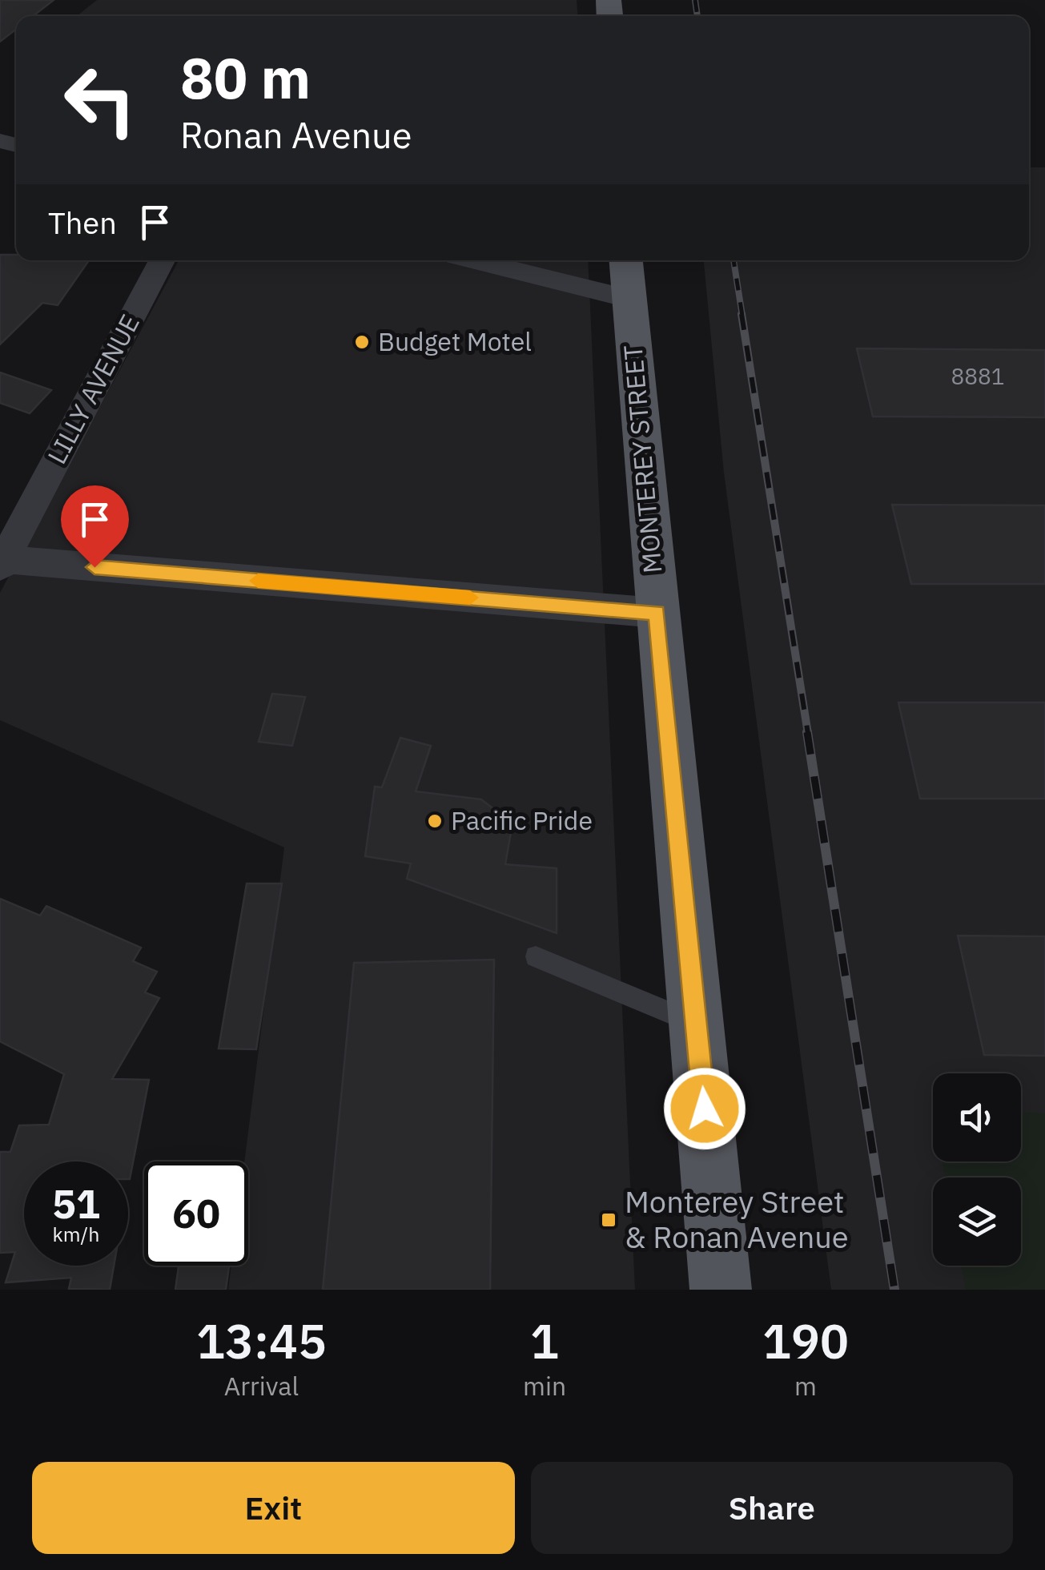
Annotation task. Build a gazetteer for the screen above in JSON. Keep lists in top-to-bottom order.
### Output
{
  "streets": {
    "main road": ["MONTEREY STREET"],
    "street": ["LILLY AVENUE"]
  },
  "places": {
    "other": ["Budget Motel", "Pacific Pride"],
    "transit": ["Monterey Street & Ronan Avenue"]
  },
  "house_numbers": ["8881"],
  "page": {
    "turn": ["80 m", "Ronan Avenue"],
    "then": "Then",
    "speed": "51 km/h",
    "limit": "60",
    "eta": [
      "13:45",
      "Arrival",
      "1",
      "min",
      "190",
      "m"
    ],
    "buttons": ["Exit", "Share"]
  }
}
